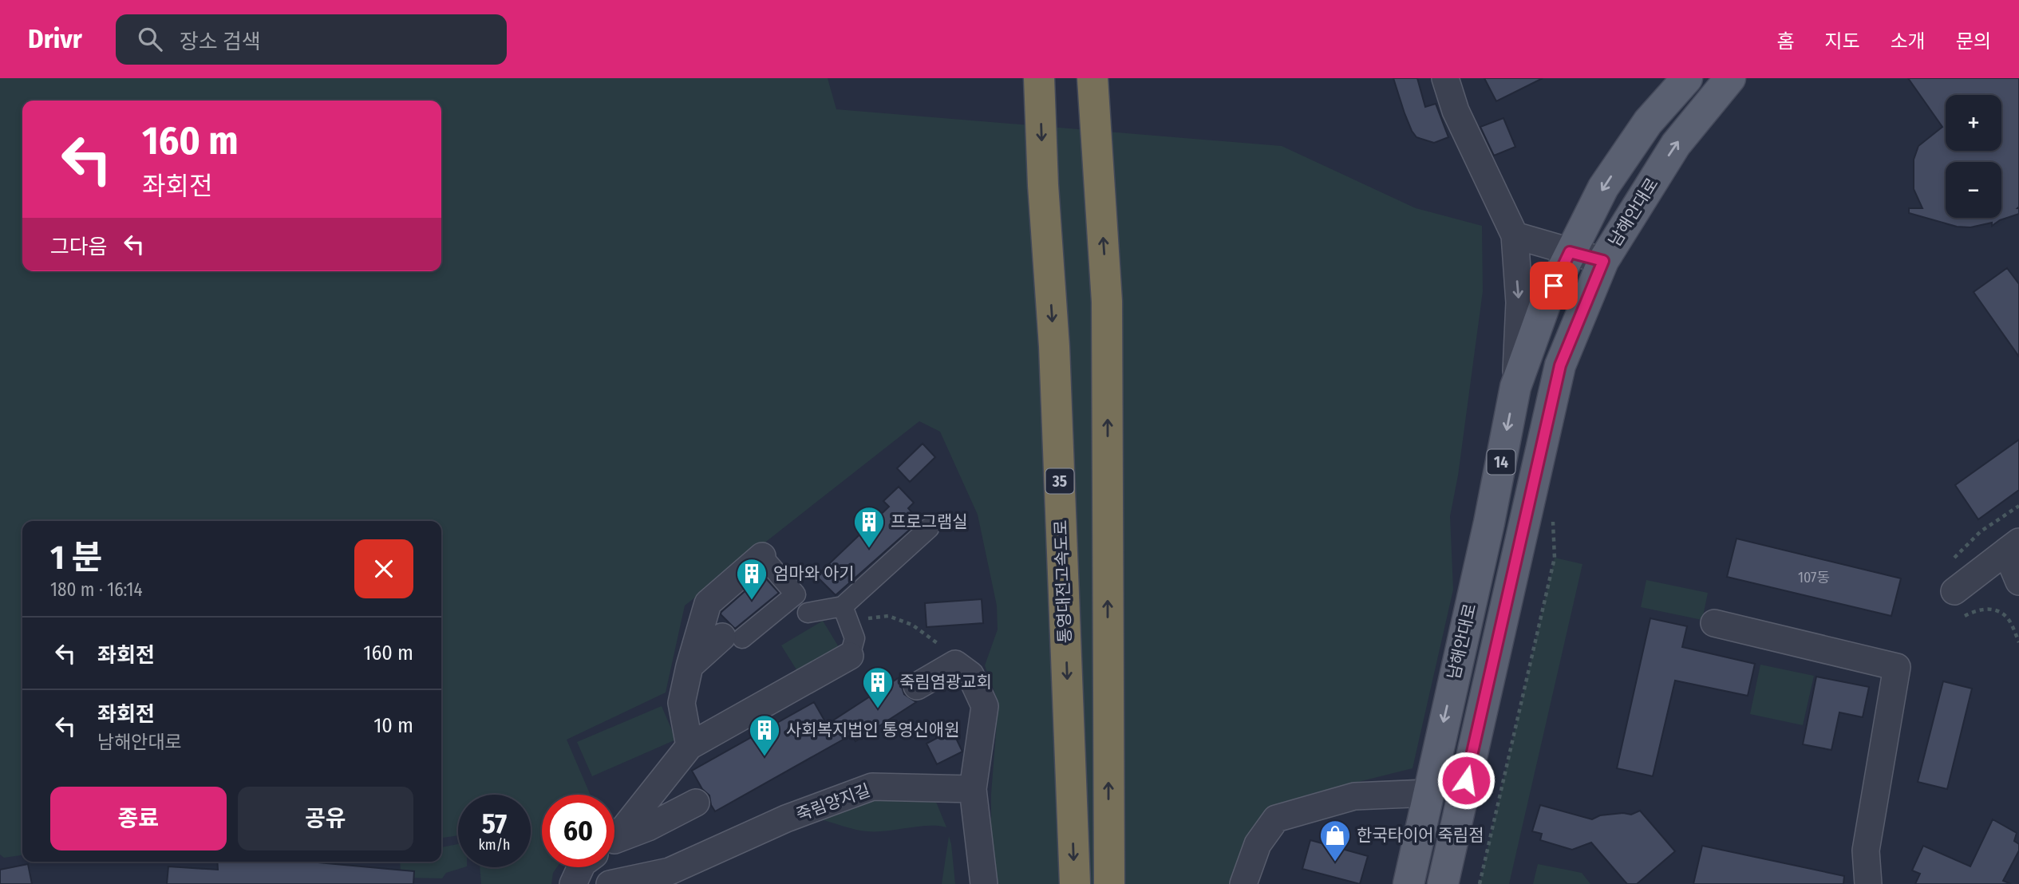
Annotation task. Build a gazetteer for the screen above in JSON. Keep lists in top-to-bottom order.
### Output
{
  "streets": {
    "highway": ["35", "통영대전고속도로"],
    "main road": ["남해안대로", "14"],
    "street": ["죽림양지길"]
  },
  "places": {
    "building": [
      "프로그램실",
      "엄마와 아기",
      "죽림염광교회",
      "사회복지법인 통영신애원"
    ],
    "shop": ["한국타이어 죽림점"]
  },
  "house_numbers": ["107동"],
  "page": {
    "header": "Drivr",
    "search": "장소 검색",
    "nav": [
      "홈",
      "지도",
      "소개",
      "문의"
    ],
    "map_buttons": ["+", "−"],
    "turn": ["160 m", "좌회전"],
    "then": "그다음",
    "heading": ["1 분", "180 m · 16:14"],
    "list": [
      {
        "name": "좌회전",
        "value": "160 m"
      },
      {
        "name": "좌회전",
        "note": "남해안대로",
        "value": "10 m"
      }
    ],
    "buttons": ["종료", "공유"],
    "speed": "57 km/h",
    "limit": "60"
  }
}
